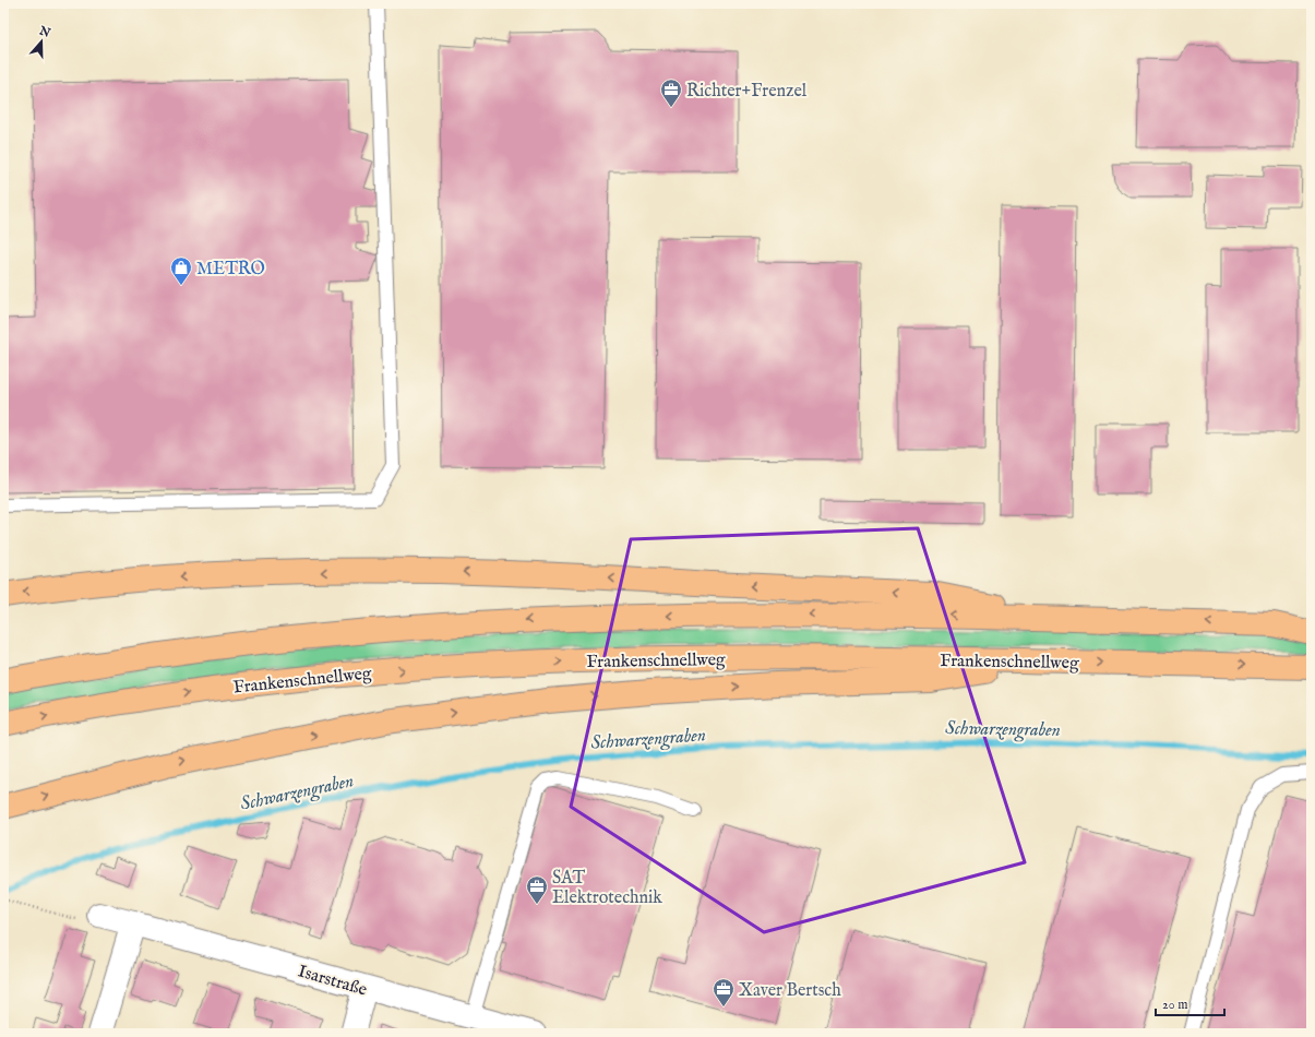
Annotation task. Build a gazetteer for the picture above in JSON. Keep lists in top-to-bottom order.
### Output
{
  "streets": {
    "highway": ["Frankenschnellweg"],
    "street": ["Isarstraße"]
  },
  "water": ["Schwarzengraben"],
  "places": {
    "office": ["Richter+Frenzel", "SAT Elektrotechnik", "Xaver Bertsch"],
    "shop": ["METRO"]
  },
  "scale_bar": "20 m",
  "north": "top"
}
